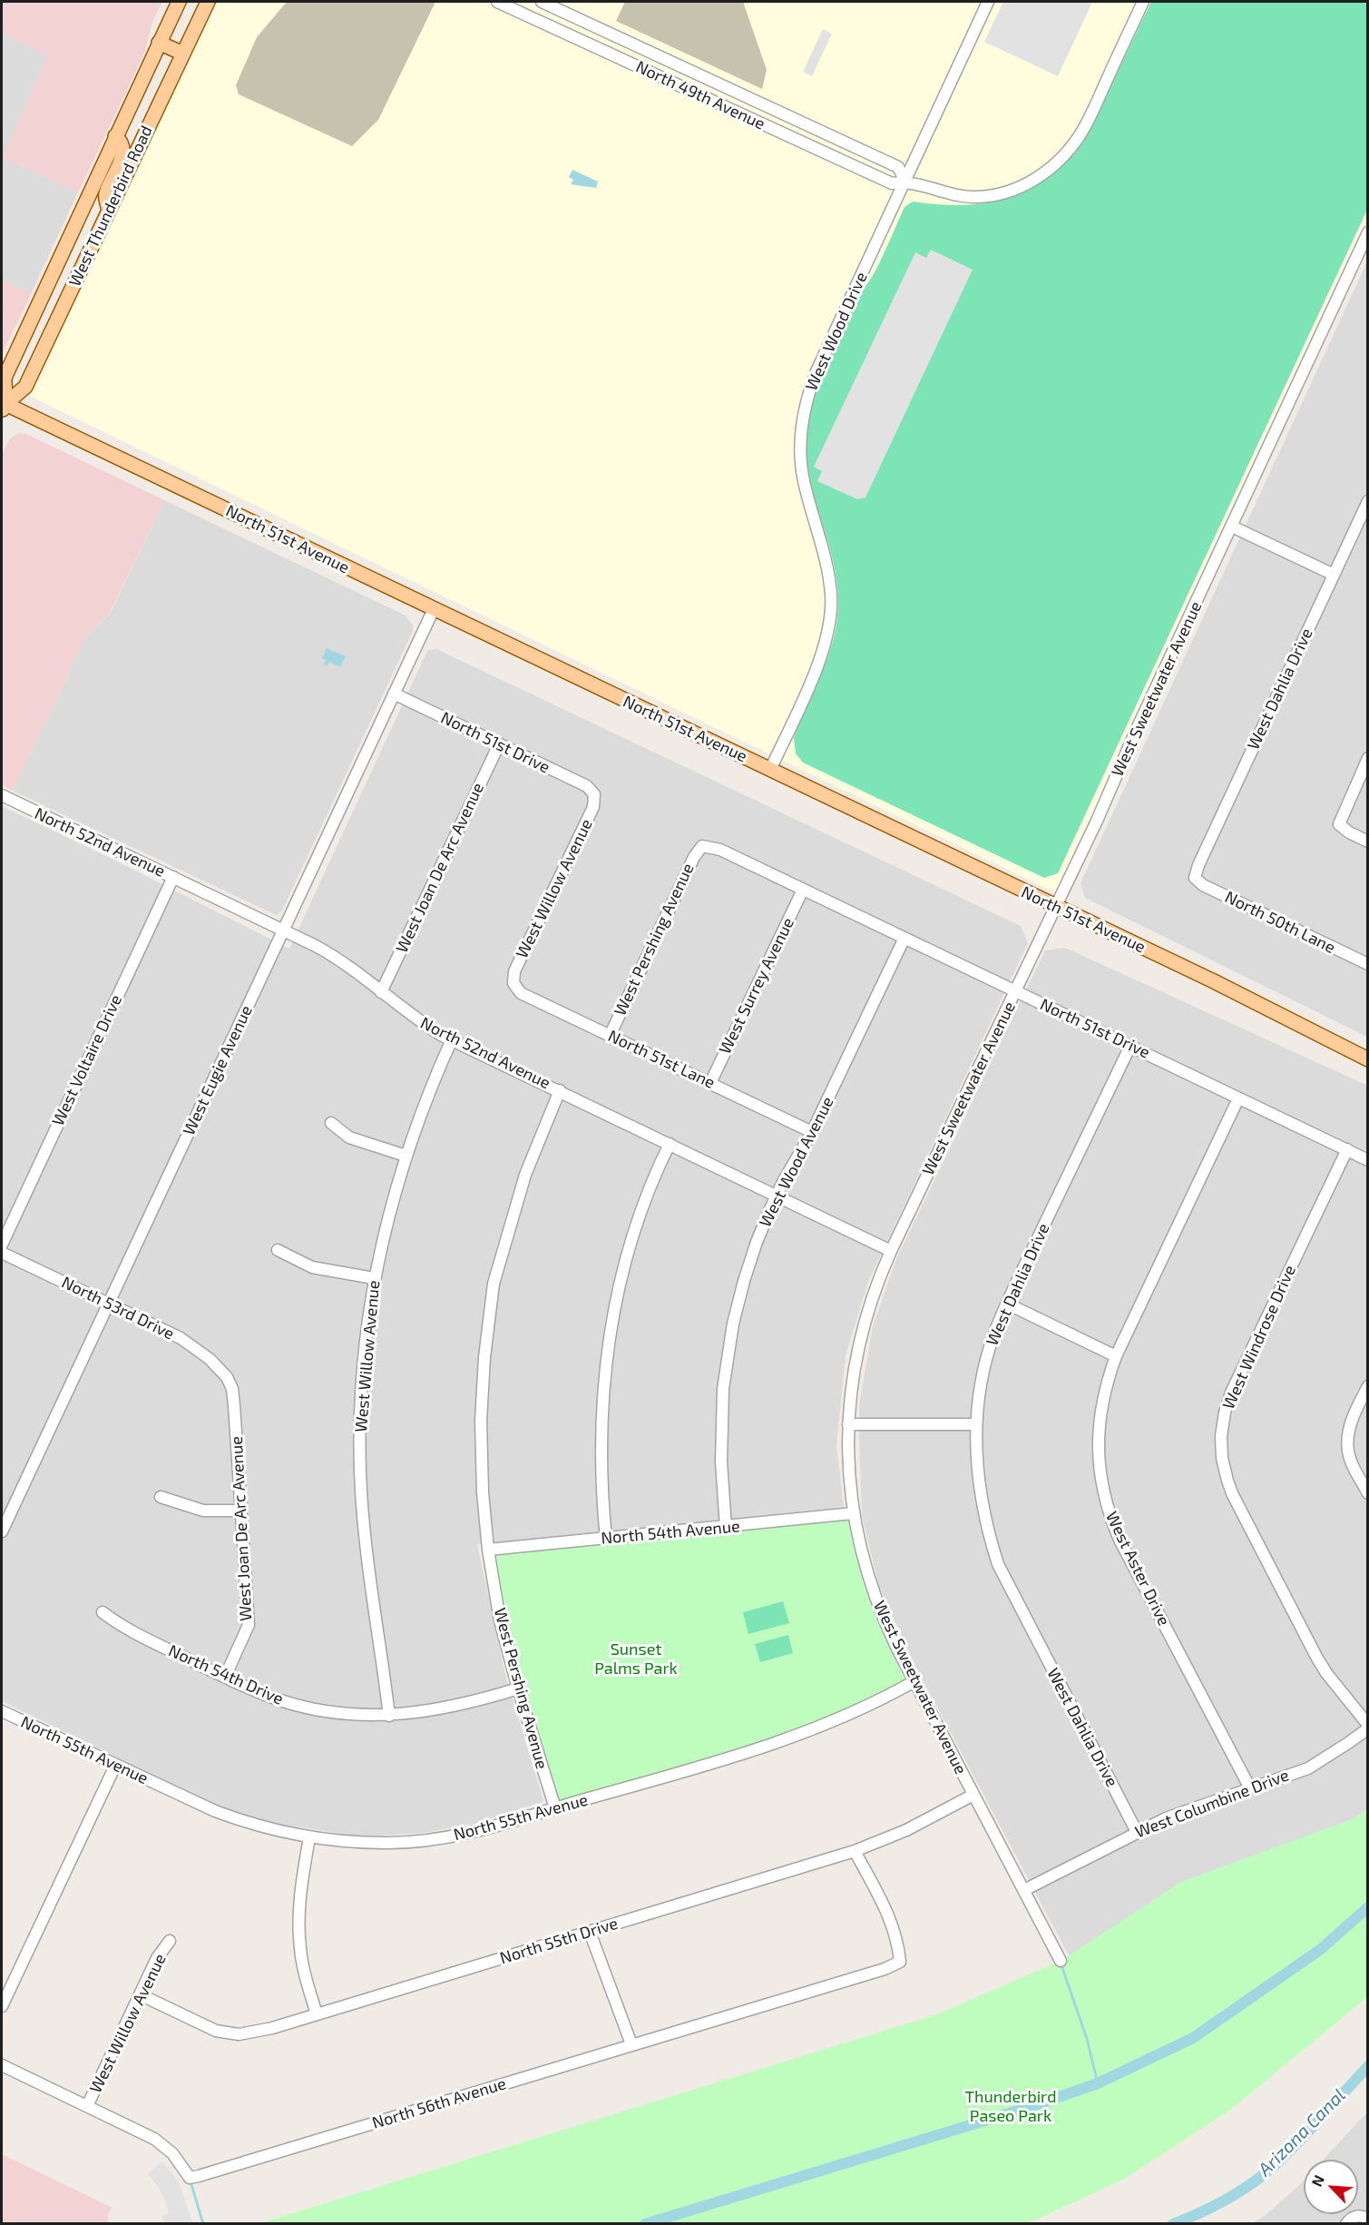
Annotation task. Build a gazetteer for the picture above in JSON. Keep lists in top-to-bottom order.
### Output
{
  "streets": {
    "main road": ["West Thunderbird Road", "North 51st Avenue"],
    "street": [
      "North 49th Avenue",
      "West Wood Drive",
      "West Sweetwater Avenue",
      "West Dahlia Drive",
      "North 51st Drive",
      "North 52nd Avenue",
      "West Joan De Arc Avenue",
      "West Willow Avenue",
      "North 50th Lane",
      "West Pershing Avenue",
      "West Surrey Avenue",
      "North 51st Lane",
      "West Voltaire Drive",
      "West Eugie Avenue",
      "West Wood Avenue",
      "North 53rd Drive",
      "West Windrose Drive",
      "North 54th Avenue",
      "West Aster Drive",
      "North 54th Drive",
      "North 55th Avenue",
      "West Columbine Drive",
      "North 55th Drive",
      "North 56th Avenue"
    ]
  },
  "crossings": [
    ["North 49th Avenue", "West Wood Drive"],
    ["West Thunderbird Road", "North 51st Avenue"],
    ["West Wood Drive", "North 51st Avenue"],
    ["North 51st Avenue", "West Sweetwater Avenue"],
    ["North 51st Avenue", "West Eugie Avenue"],
    ["West Sweetwater Avenue", "North 51st Drive"],
    ["West Sweetwater Avenue", "North 52nd Avenue"],
    ["West Sweetwater Avenue", "North 54th Avenue"],
    ["West Sweetwater Avenue", "North 55th Avenue"],
    ["West Sweetwater Avenue", "West Columbine Drive"],
    ["West Sweetwater Avenue", "North 55th Drive"],
    ["West Dahlia Drive", "North 51st Drive"],
    ["West Dahlia Drive", "North 50th Lane"],
    ["West Dahlia Drive", "West Columbine Drive"],
    ["North 51st Drive", "West Joan De Arc Avenue"],
    ["North 51st Drive", "West Willow Avenue"],
    ["North 51st Drive", "West Pershing Avenue"],
    ["North 51st Drive", "West Surrey Avenue"],
    ["North 51st Drive", "West Eugie Avenue"],
    ["North 51st Drive", "West Wood Avenue"],
    ["North 51st Drive", "West Windrose Drive"],
    ["North 51st Drive", "West Aster Drive"],
    ["North 52nd Avenue", "West Joan De Arc Avenue"],
    ["North 52nd Avenue", "West Willow Avenue"],
    ["North 52nd Avenue", "West Pershing Avenue"],
    ["North 52nd Avenue", "West Voltaire Drive"],
    ["North 52nd Avenue", "West Eugie Avenue"],
    ["North 52nd Avenue", "West Wood Avenue"],
    ["West Joan De Arc Avenue", "North 53rd Drive"],
    ["West Joan De Arc Avenue", "North 54th Drive"],
    ["West Willow Avenue", "North 51st Lane"],
    ["West Willow Avenue", "North 54th Drive"],
    ["West Willow Avenue", "North 55th Drive"],
    ["West Willow Avenue", "North 56th Avenue"],
    ["West Pershing Avenue", "North 51st Lane"],
    ["West Pershing Avenue", "North 54th Avenue"],
    ["West Pershing Avenue", "North 54th Drive"],
    ["West Pershing Avenue", "North 55th Avenue"],
    ["West Surrey Avenue", "North 51st Lane"],
    ["North 51st Lane", "West Wood Avenue"],
    ["West Eugie Avenue", "North 53rd Drive"],
    ["West Wood Avenue", "North 54th Avenue"],
    ["West Windrose Drive", "West Columbine Drive"],
    ["West Aster Drive", "West Columbine Drive"],
    ["North 55th Drive", "North 56th Avenue"]
  ],
  "water": ["Arizona Canal"],
  "parks": ["Sunset Palms Park", "Thunderbird Paseo Park"],
  "north": "top left"
}
